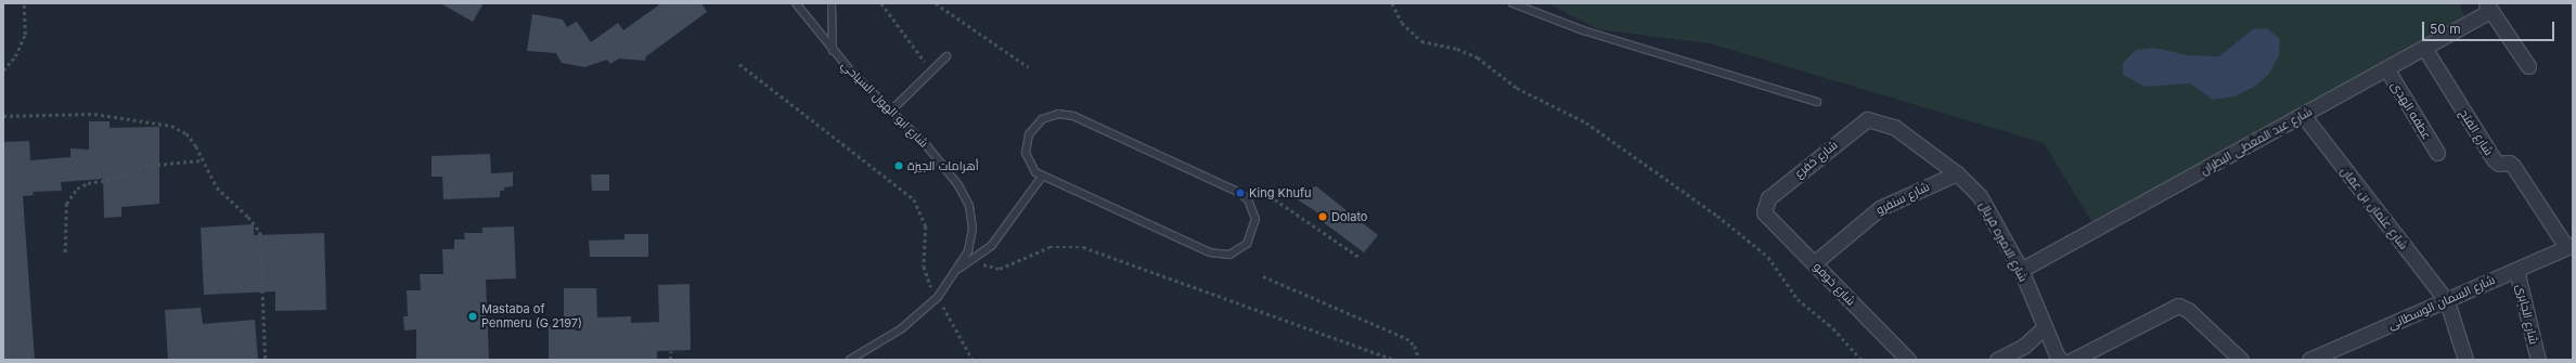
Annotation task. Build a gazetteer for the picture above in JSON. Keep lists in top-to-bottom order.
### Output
{
  "streets": {
    "street": [
      "عطفه الهدى",
      "شارع الفتح",
      "شارع عبد المعطى البطران",
      "شارع خفرع",
      "شارع سنفرو",
      "شارع عثمان بن عفان",
      "شارع الاميره فريال",
      "شارع خوفو",
      "شارع السمان الوسطانى",
      "شارع الجابرى"
    ],
    "lane": ["شارع ابو الهول السياحي"]
  },
  "crossings": [
    ["عطفه الهدى", "شارع عبد المعطى البطران"],
    ["شارع الفتح", "شارع عبد المعطى البطران"],
    ["شارع الفتح", "شارع السمان الوسطانى"],
    ["شارع عبد المعطى البطران", "شارع عثمان بن عفان"],
    ["شارع عبد المعطى البطران", "شارع الاميره فريال"],
    ["شارع خفرع", "شارع الاميره فريال"],
    ["شارع خفرع", "شارع خوفو"],
    ["شارع سنفرو", "شارع الاميره فريال"],
    ["شارع سنفرو", "شارع خوفو"],
    ["شارع عثمان بن عفان", "شارع السمان الوسطانى"],
    ["شارع السمان الوسطانى", "شارع الجابرى"]
  ],
  "places": [
    "أهرامات الجيزة",
    "King Khufu",
    "Dolato",
    "Mastaba of Penmeru (G 2197)"
  ],
  "scale_bar": "50 m"
}
